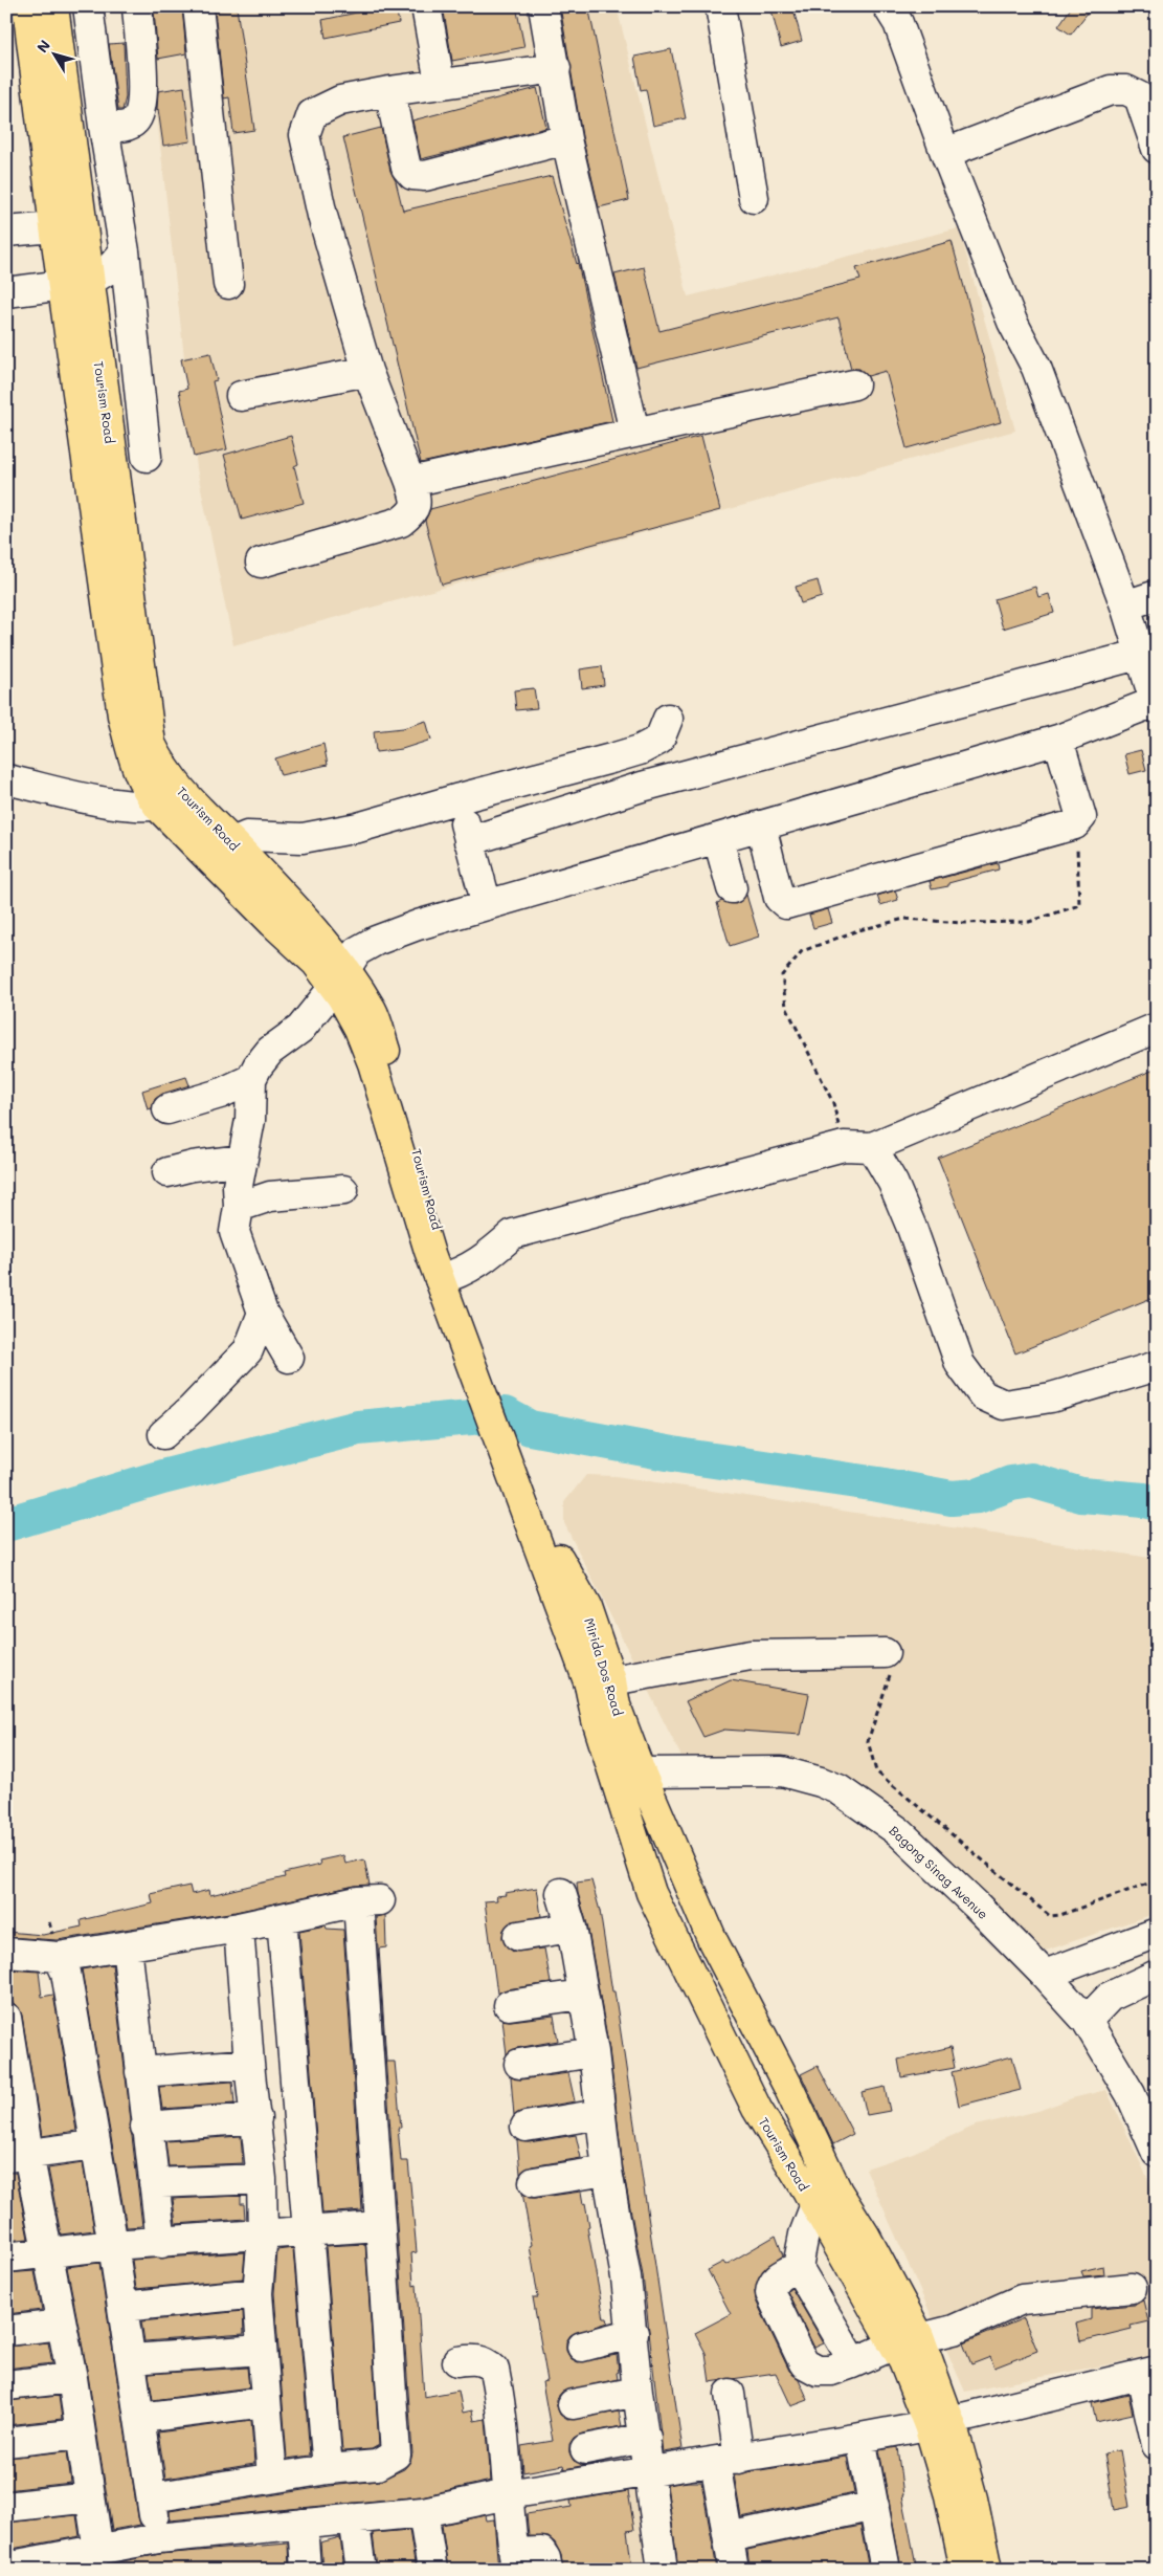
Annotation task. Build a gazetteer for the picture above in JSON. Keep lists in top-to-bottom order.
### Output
{
  "streets": {
    "main road": ["Tourism Road", "Mirida Dos Road"],
    "street": ["Bagong Sinag Avenue"]
  },
  "crossings": [
    ["Tourism Road", "Mirida Dos Road"],
    ["Tourism Road", "Bagong Sinag Avenue"],
    ["Mirida Dos Road", "Bagong Sinag Avenue"]
  ],
  "north": "top left"
}
